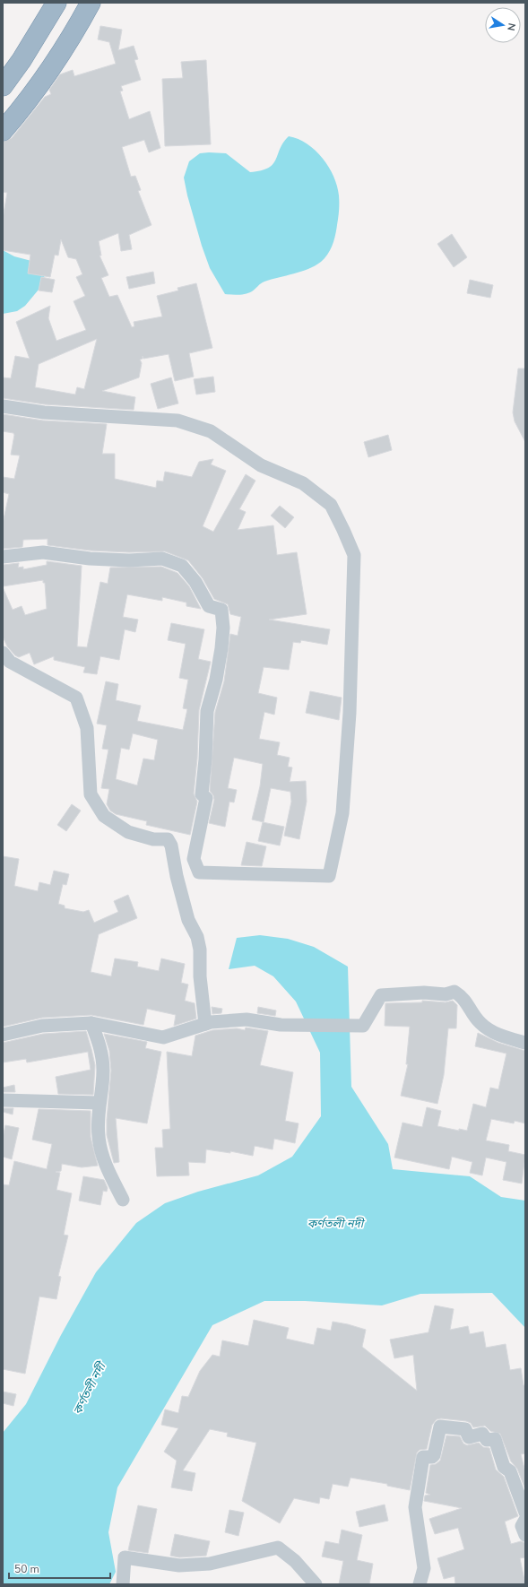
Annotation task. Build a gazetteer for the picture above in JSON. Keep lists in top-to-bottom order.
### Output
{
  "water": ["কর্ণতলী নদী"],
  "scale_bar": "50 m",
  "north": "right"
}
